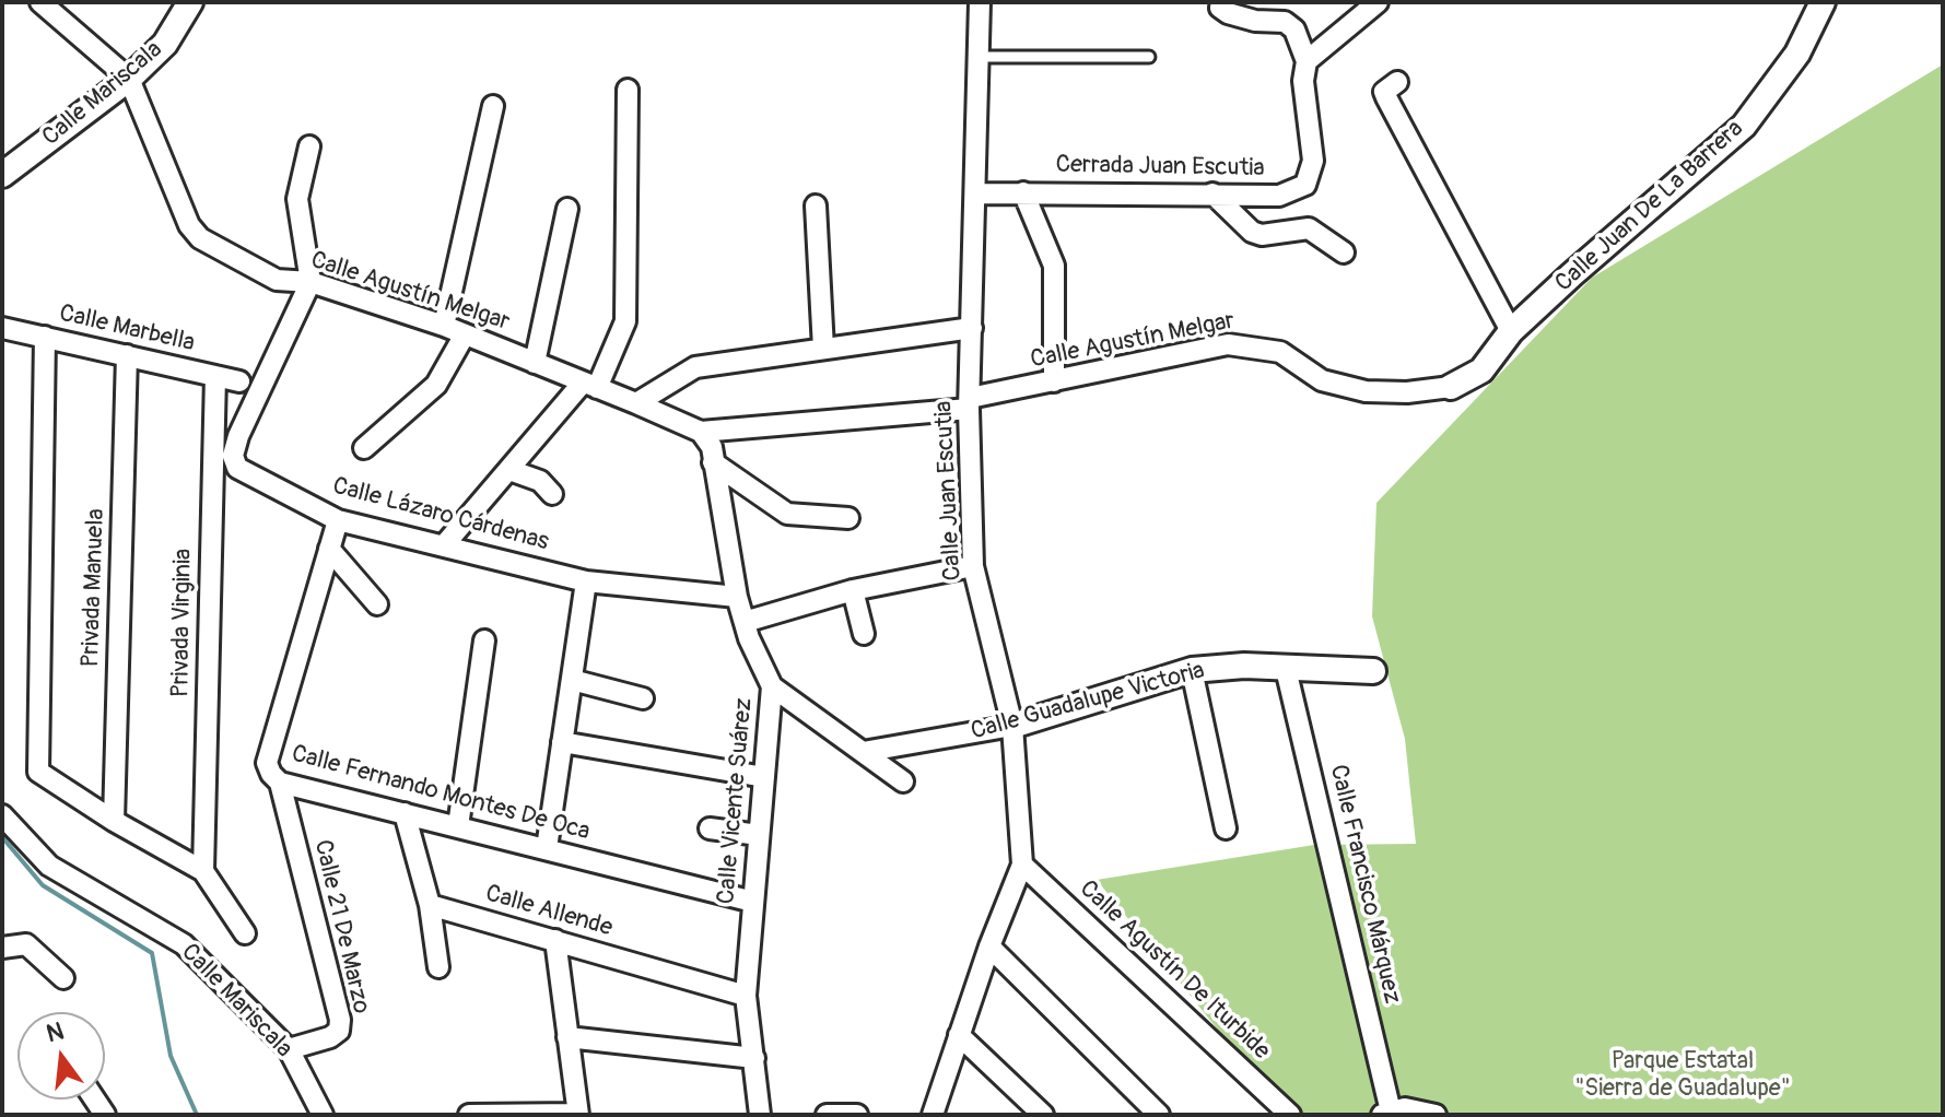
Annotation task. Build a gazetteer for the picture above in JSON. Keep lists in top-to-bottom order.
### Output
{
  "streets": {
    "street": [
      "Calle Mariscala",
      "Cerrada Juan Escutia",
      "Calle Juan De La Barrera",
      "Calle Agustín Melgar",
      "Calle Marbella",
      "Calle Juan Escutia",
      "Calle Lázaro Cárdenas",
      "Privada Manuela",
      "Privada Virginia",
      "Calle Guadalupe Victoria",
      "Calle Fernando Montes De Oca",
      "Calle Vicente Suárez",
      "Calle Francisco Márquez",
      "Calle Allende",
      "Calle 21 De Marzo",
      "Calle Agustín De Iturbide"
    ]
  },
  "crossings": [
    ["Calle Mariscala", "Calle Agustín Melgar"],
    ["Calle Mariscala", "Calle 21 De Marzo"],
    ["Cerrada Juan Escutia", "Calle Juan Escutia"],
    ["Calle Juan De La Barrera", "Calle Agustín Melgar"],
    ["Calle Agustín Melgar", "Calle Juan Escutia"],
    ["Calle Agustín Melgar", "Calle Lázaro Cárdenas"],
    ["Calle Agustín Melgar", "Calle Vicente Suárez"],
    ["Calle Marbella", "Privada Manuela"],
    ["Calle Marbella", "Privada Virginia"],
    ["Calle Juan Escutia", "Calle Guadalupe Victoria"],
    ["Calle Juan Escutia", "Calle Agustín De Iturbide"],
    ["Calle Lázaro Cárdenas", "Calle Fernando Montes De Oca"],
    ["Calle Lázaro Cárdenas", "Calle Vicente Suárez"],
    ["Calle Guadalupe Victoria", "Calle Francisco Márquez"],
    ["Calle Fernando Montes De Oca", "Calle Vicente Suárez"],
    ["Calle Fernando Montes De Oca", "Calle 21 De Marzo"],
    ["Calle Vicente Suárez", "Calle Allende"]
  ],
  "parks": ["Parque Estatal \"Sierra de Guadalupe\""],
  "north": "top"
}
